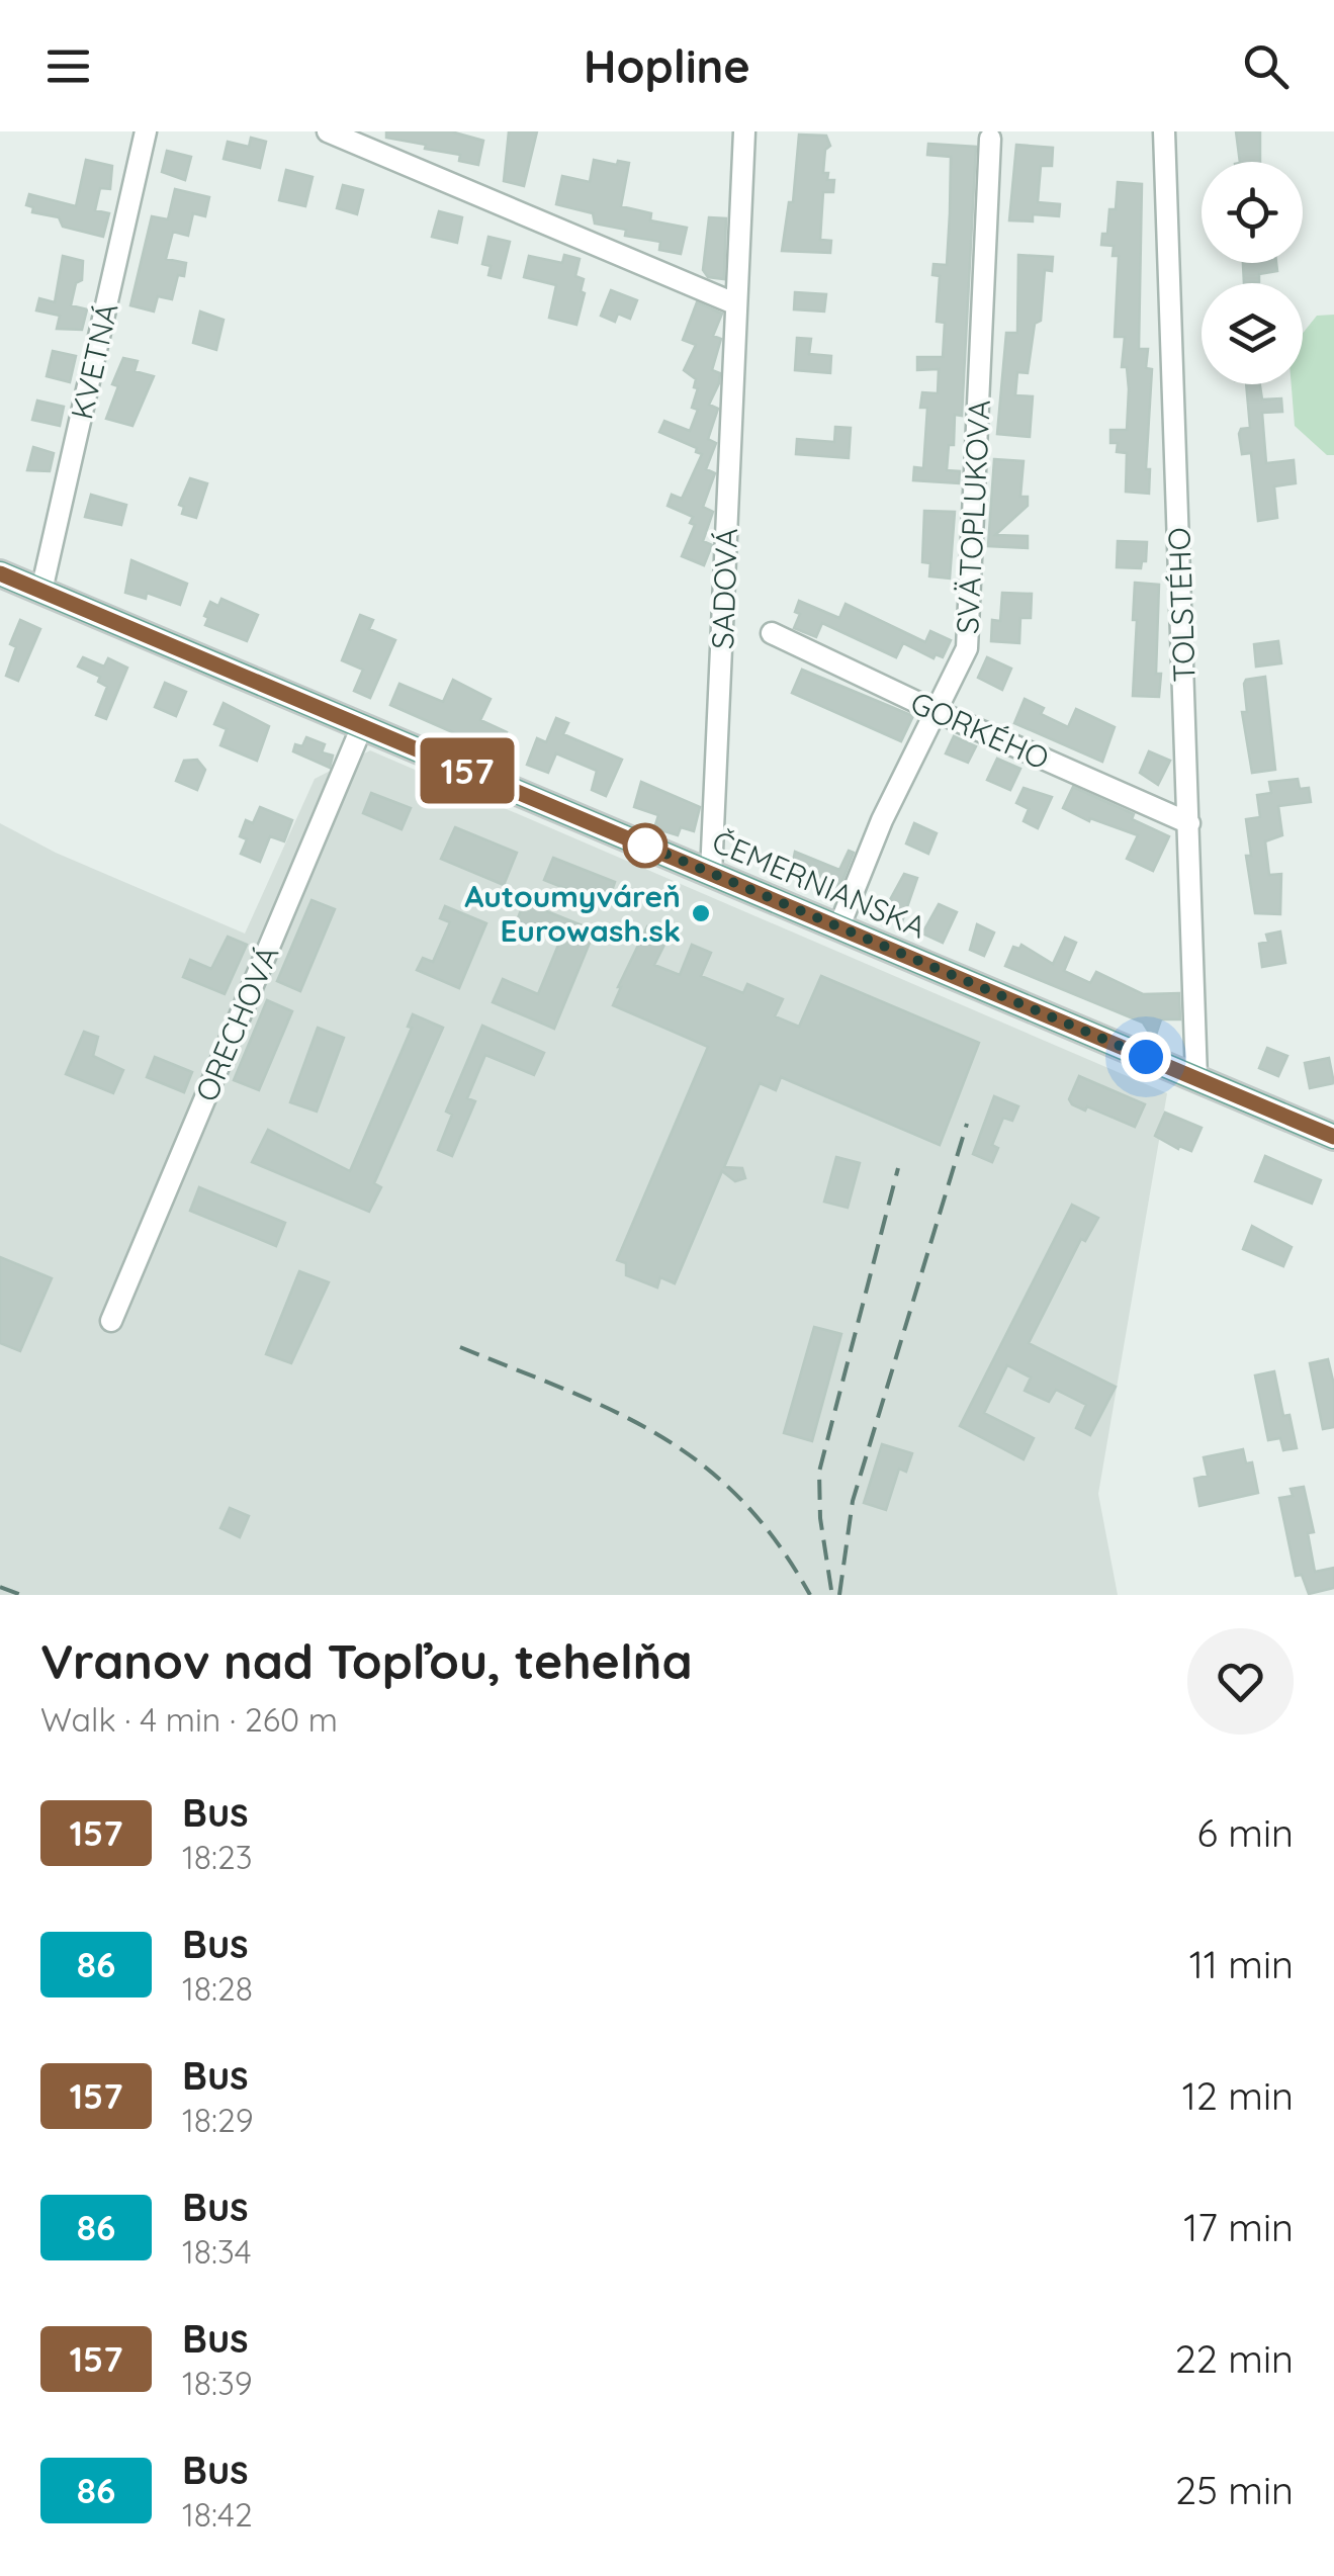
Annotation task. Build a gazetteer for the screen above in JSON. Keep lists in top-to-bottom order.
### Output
{
  "streets": {
    "main road": ["ČEMERNIANSKA"],
    "street": [
      "KVETNÁ",
      "SVÄTOPLUKOVA",
      "SADOVÁ",
      "TOLSTÉHO",
      "GORKÉHO",
      "ORECHOVÁ"
    ]
  },
  "crossings": [
    ["KVETNÁ", "ČEMERNIANSKA"],
    ["SVÄTOPLUKOVA", "GORKÉHO"],
    ["SVÄTOPLUKOVA", "ČEMERNIANSKA"],
    ["SADOVÁ", "ČEMERNIANSKA"],
    ["TOLSTÉHO", "GORKÉHO"],
    ["TOLSTÉHO", "ČEMERNIANSKA"],
    ["ČEMERNIANSKA", "ORECHOVÁ"]
  ],
  "places": ["Autoumyváreň Eurowash.sk"],
  "lines": ["bus line 157"],
  "page": {
    "header": "Hopline",
    "on_map": "157",
    "heading": ["Vranov nad Topľou, tehelňa", "Walk · 4 min · 260 m"],
    "list": [
      {
        "mark": "157",
        "name": "Bus",
        "note": "18:23",
        "value": "6 min"
      },
      {
        "mark": "86",
        "name": "Bus",
        "note": "18:28",
        "value": "11 min"
      },
      {
        "mark": "157",
        "name": "Bus",
        "note": "18:29",
        "value": "12 min"
      },
      {
        "mark": "86",
        "name": "Bus",
        "note": "18:34",
        "value": "17 min"
      },
      {
        "mark": "157",
        "name": "Bus",
        "note": "18:39",
        "value": "22 min"
      },
      {
        "mark": "86",
        "name": "Bus",
        "note": "18:42",
        "value": "25 min"
      }
    ]
  }
}
